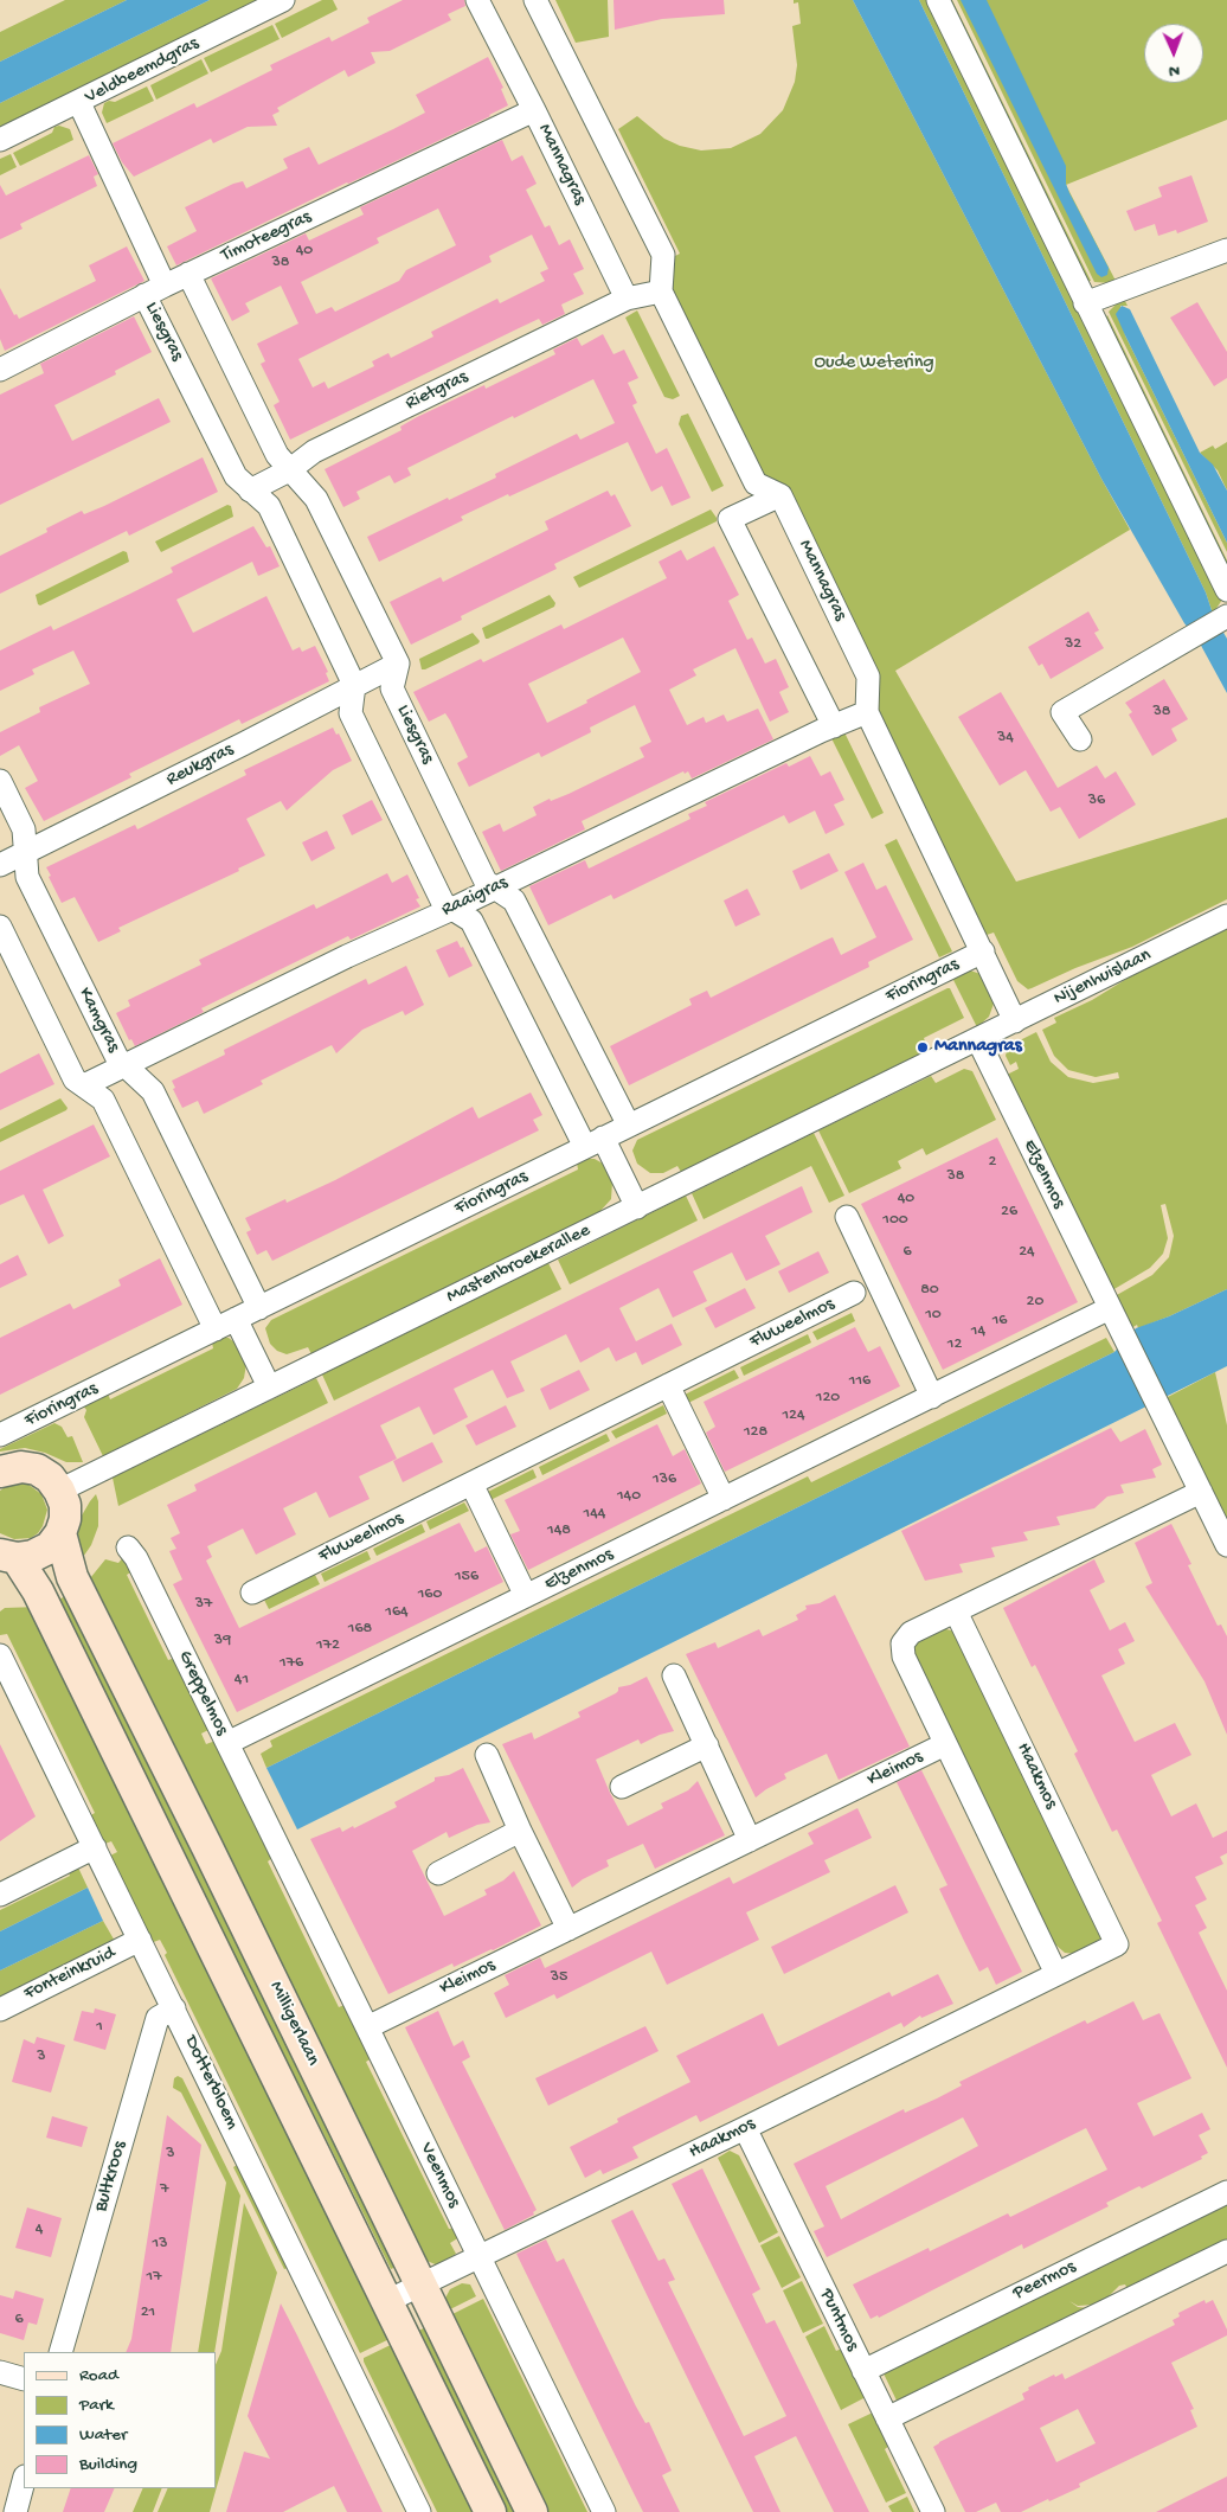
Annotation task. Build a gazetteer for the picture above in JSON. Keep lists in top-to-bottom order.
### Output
{
  "streets": {
    "main road": ["Milligerlaan"],
    "street": [
      "Veldbeemdgras",
      "Mannagras",
      "Timoteegras",
      "Liesgras",
      "Rietgras",
      "Reukgras",
      "Raaigras",
      "Nijenhuislaan",
      "Fioringras",
      "Kamgras",
      "Elzenmos",
      "Mastenbroekerallee",
      "Fluweelmos",
      "Greppelmos",
      "Kleimos",
      "Haakmos",
      "Fonteinkruid",
      "Dotterbloem",
      "Veenmos",
      "Bultkroos",
      "Peermos",
      "Puntmos"
    ]
  },
  "crossings": [
    ["Veldbeemdgras", "Liesgras"],
    ["Mannagras", "Timoteegras"],
    ["Mannagras", "Rietgras"],
    ["Mannagras", "Raaigras"],
    ["Mannagras", "Nijenhuislaan"],
    ["Mannagras", "Fioringras"],
    ["Timoteegras", "Liesgras"],
    ["Liesgras", "Rietgras"],
    ["Liesgras", "Reukgras"],
    ["Liesgras", "Raaigras"],
    ["Liesgras", "Fioringras"],
    ["Reukgras", "Kamgras"],
    ["Raaigras", "Kamgras"],
    ["Nijenhuislaan", "Elzenmos"],
    ["Nijenhuislaan", "Mastenbroekerallee"],
    ["Fioringras", "Kamgras"],
    ["Elzenmos", "Mastenbroekerallee"],
    ["Elzenmos", "Greppelmos"],
    ["Greppelmos", "Veenmos"],
    ["Kleimos", "Veenmos"],
    ["Haakmos", "Milligerlaan"],
    ["Haakmos", "Veenmos"],
    ["Haakmos", "Puntmos"],
    ["Fonteinkruid", "Dotterbloem"],
    ["Dotterbloem", "Bultkroos"],
    ["Peermos", "Puntmos"]
  ],
  "parks": ["Oude Wetering"],
  "places": ["Mannagras"],
  "house_numbers": [
    "40",
    "38",
    "32",
    "38",
    "34",
    "36",
    "2",
    "38",
    "40",
    "26",
    "100",
    "6",
    "24",
    "80",
    "20",
    "10",
    "16",
    "14",
    "12",
    "116",
    "120",
    "124",
    "128",
    "136",
    "140",
    "144",
    "148",
    "156",
    "160",
    "37",
    "164",
    "168",
    "39",
    "172",
    "176",
    "41",
    "35",
    "1",
    "3",
    "3",
    "7",
    "4",
    "13",
    "17",
    "21",
    "6"
  ],
  "legend": [
    "Road",
    "Park",
    "Water",
    "Building"
  ],
  "north": "bottom"
}
